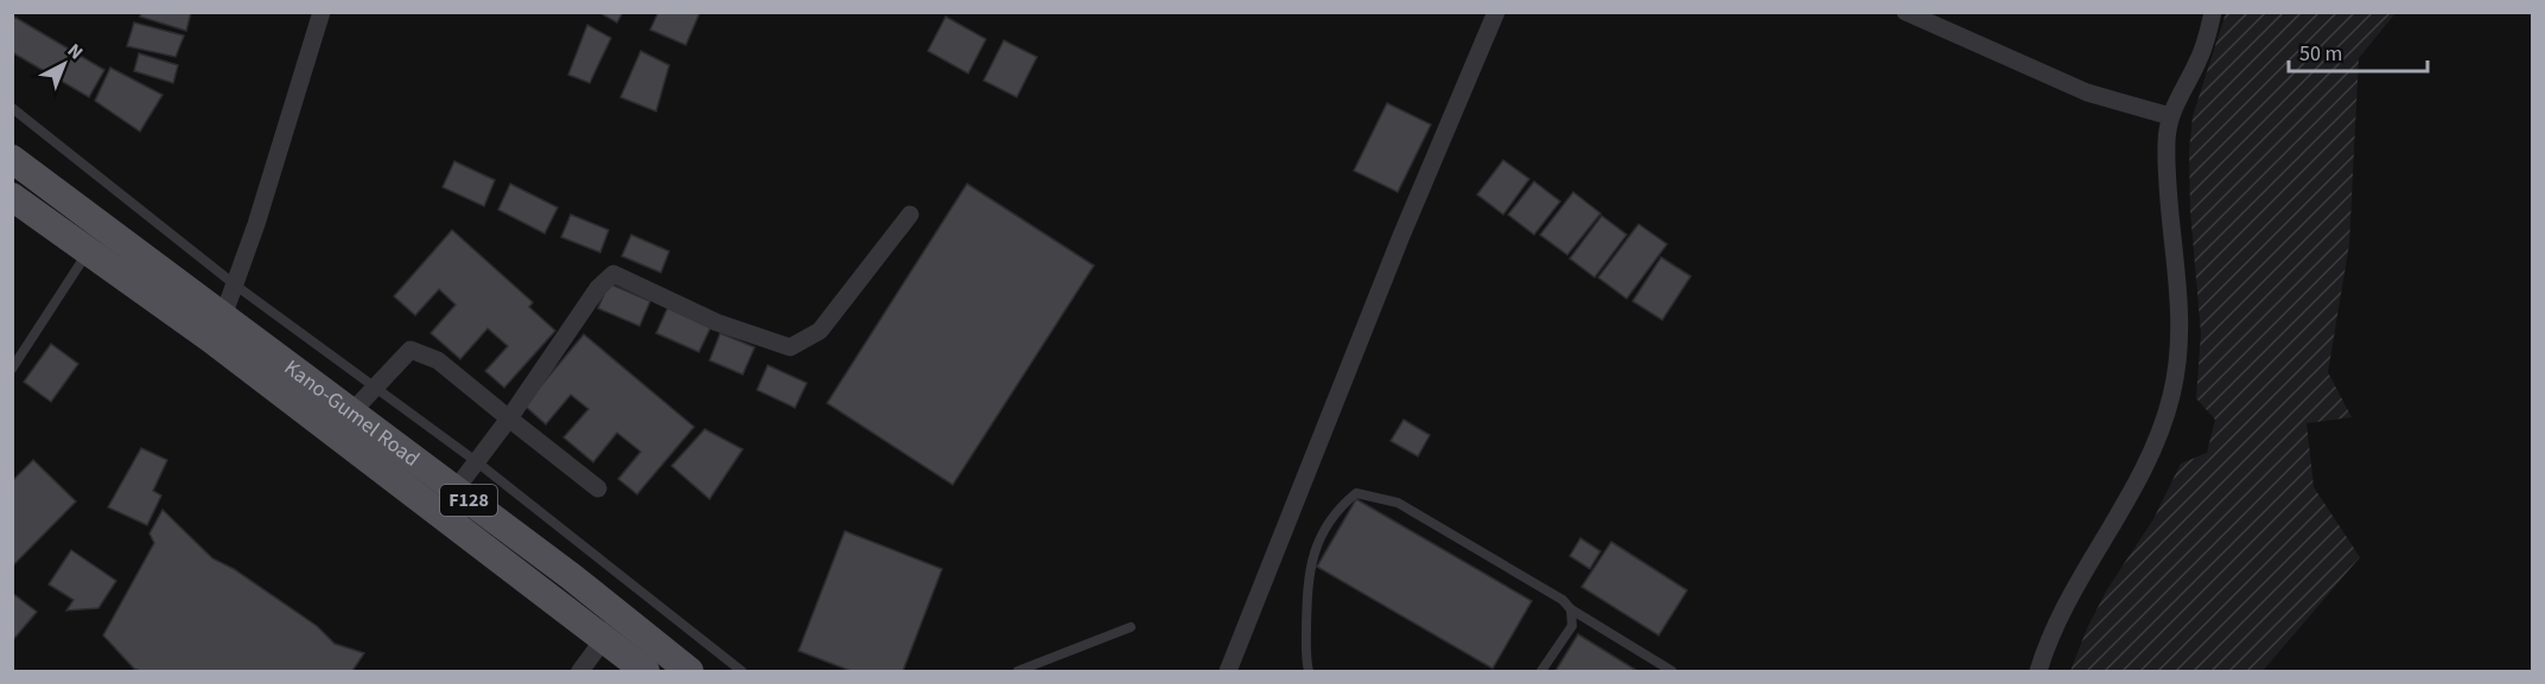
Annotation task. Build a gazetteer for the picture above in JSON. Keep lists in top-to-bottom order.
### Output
{
  "streets": {
    "main road": ["Kano-Gumel Road", "F128"]
  },
  "scale_bar": "50 m",
  "north": "top right"
}
